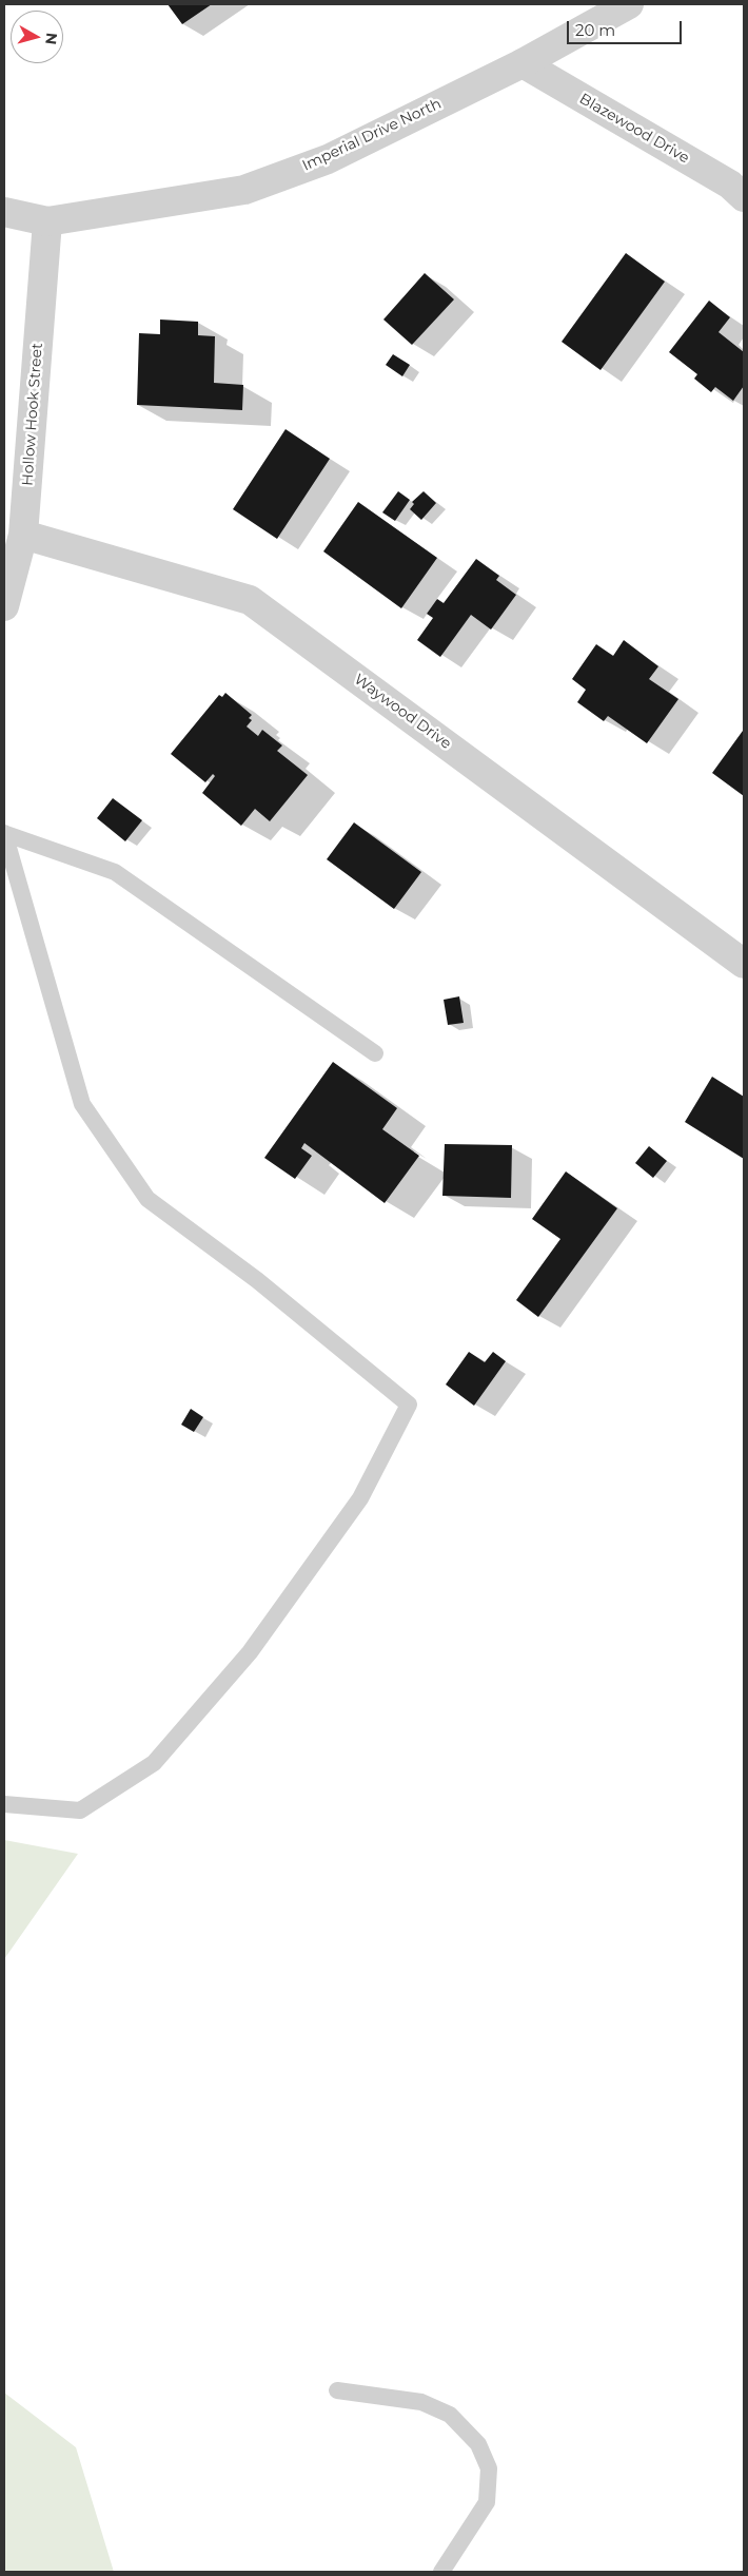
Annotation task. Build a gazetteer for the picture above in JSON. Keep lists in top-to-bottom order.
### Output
{
  "streets": {
    "street": [
      "Blazewood Drive",
      "Imperial Drive North",
      "Hollow Hook Street",
      "Waywood Drive"
    ]
  },
  "crossings": [
    ["Blazewood Drive", "Imperial Drive North"],
    ["Imperial Drive North", "Hollow Hook Street"],
    ["Hollow Hook Street", "Waywood Drive"]
  ],
  "scale_bar": "20 m",
  "north": "right"
}
